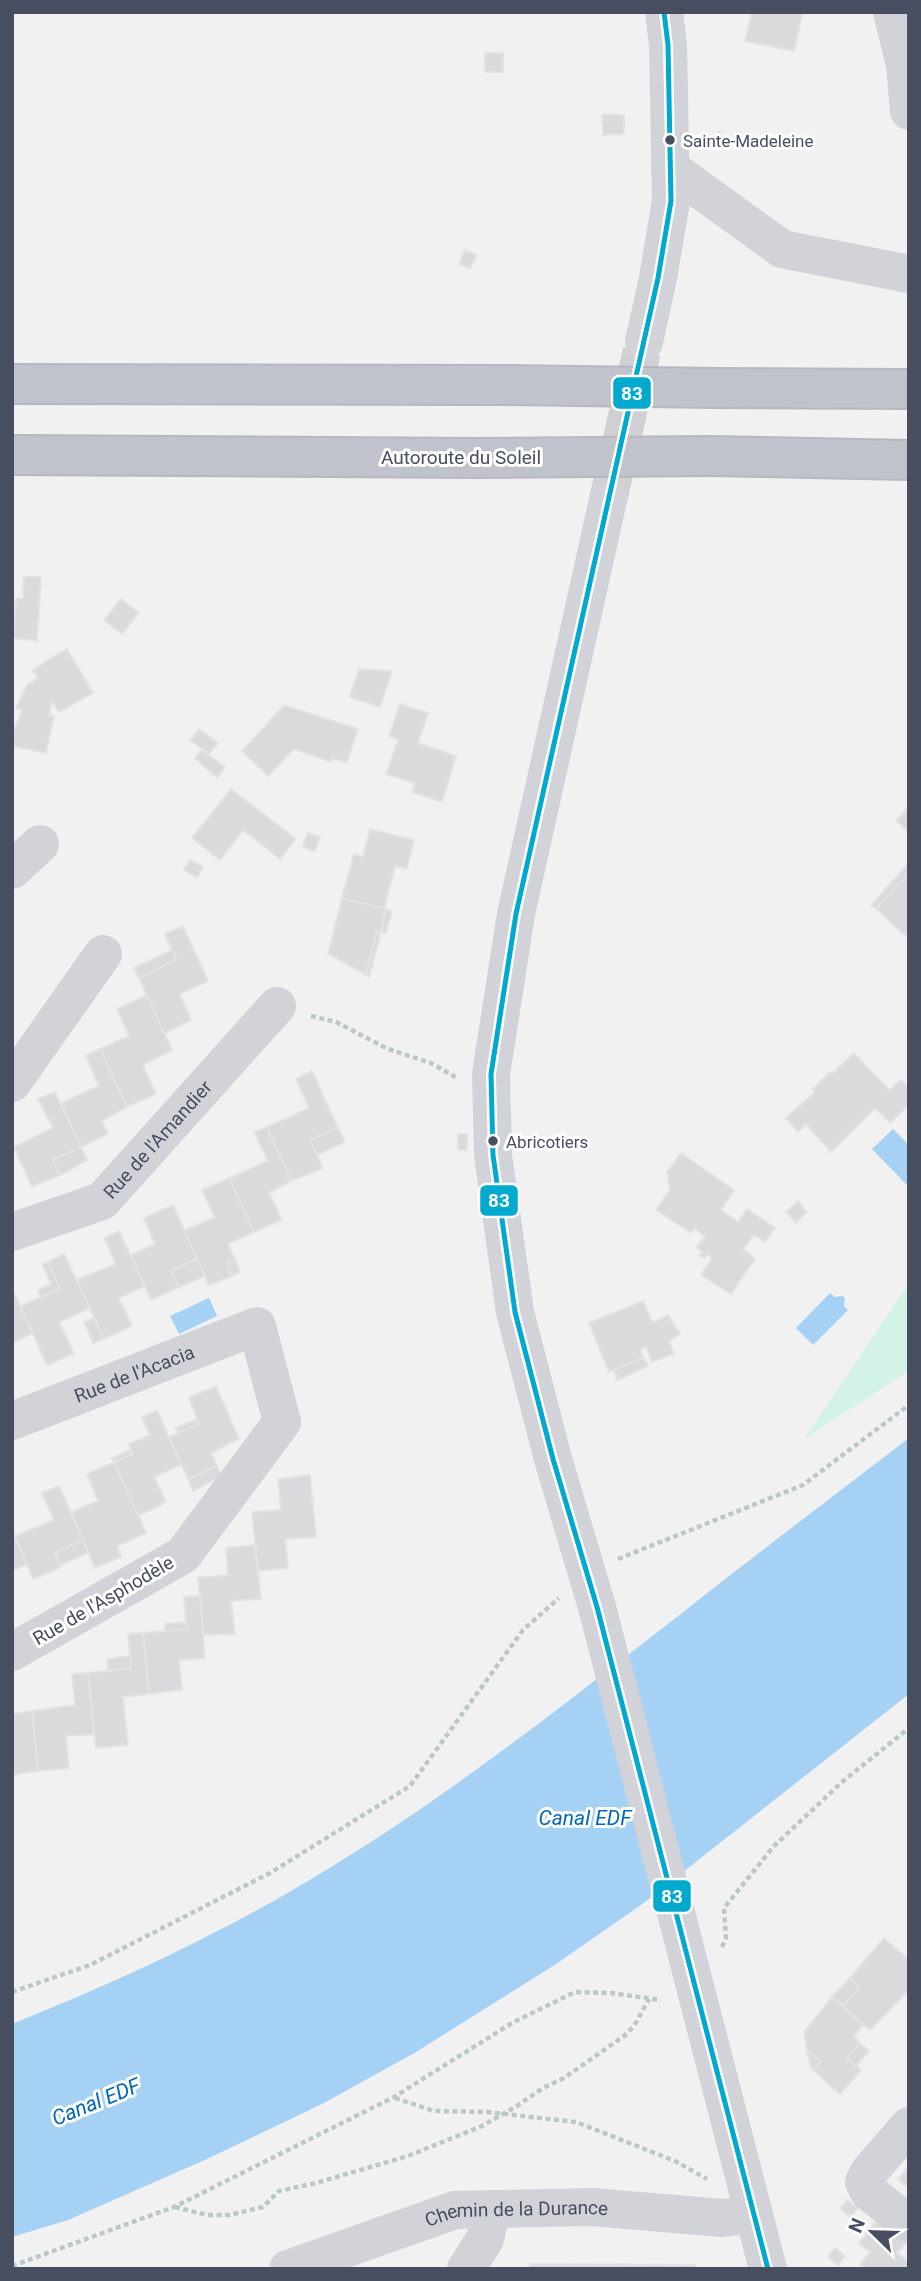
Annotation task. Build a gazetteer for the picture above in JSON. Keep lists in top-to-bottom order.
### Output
{
  "streets": {
    "highway": ["Autoroute du Soleil"],
    "street": [
      "Rue de l'Amandier",
      "Rue de l'Acacia",
      "Rue de l'Asphodèle",
      "Chemin de la Durance"
    ]
  },
  "crossings": [
    ["Rue de l'Acacia", "Rue de l'Asphodèle"]
  ],
  "water": ["Canal EDF"],
  "places": ["Sainte-Madeleine", "Abricotiers"],
  "lines": ["transit line 83"],
  "north": "top left"
}
